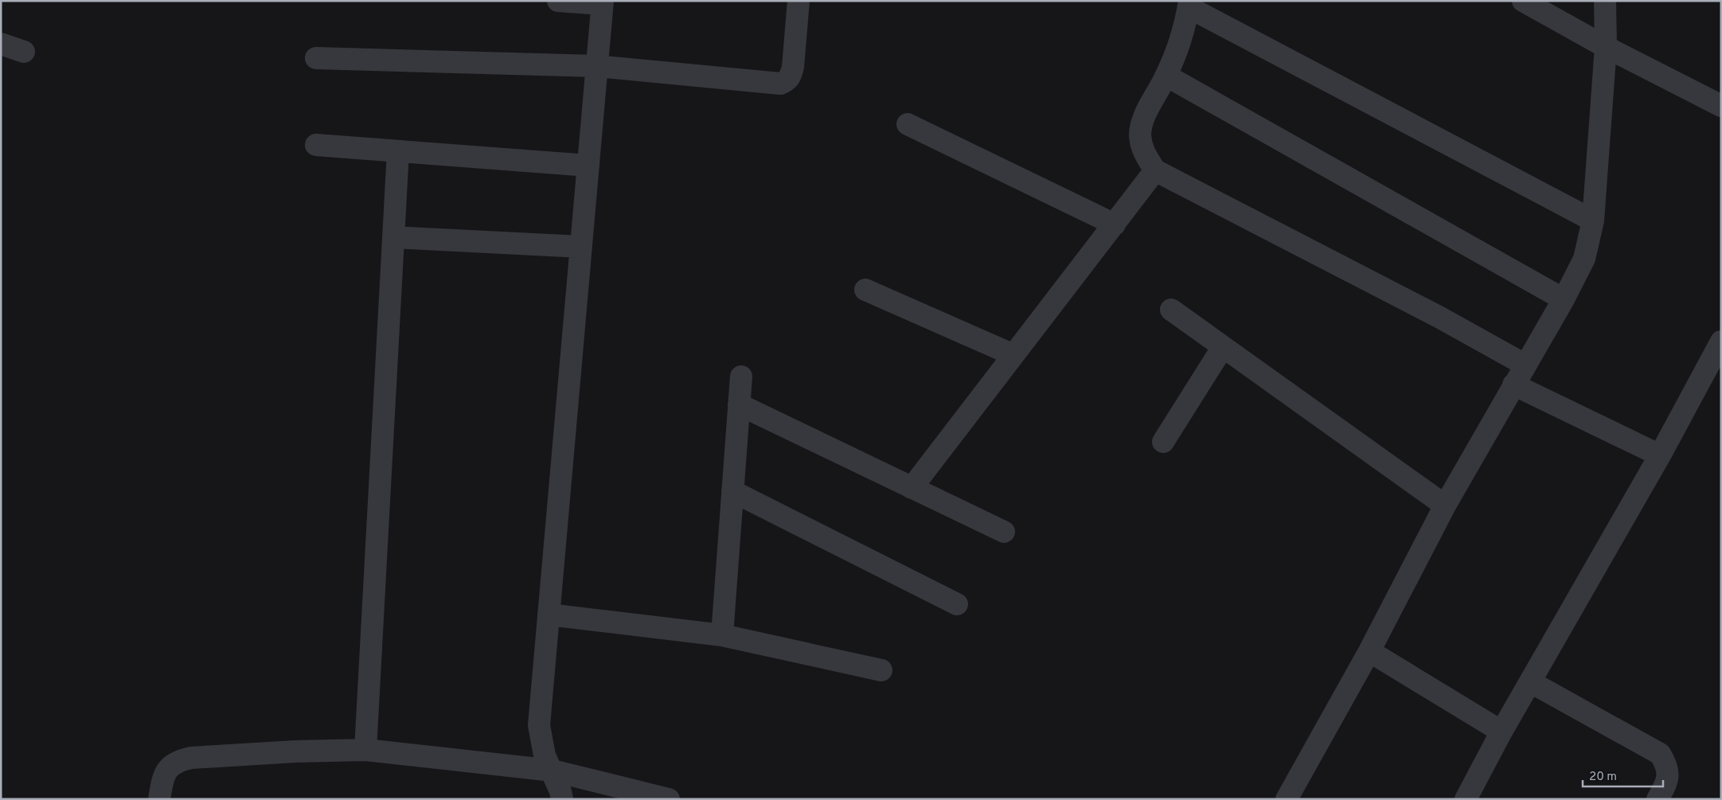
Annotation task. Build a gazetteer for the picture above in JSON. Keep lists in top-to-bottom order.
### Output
{
  "scale_bar": "20 m"
}
